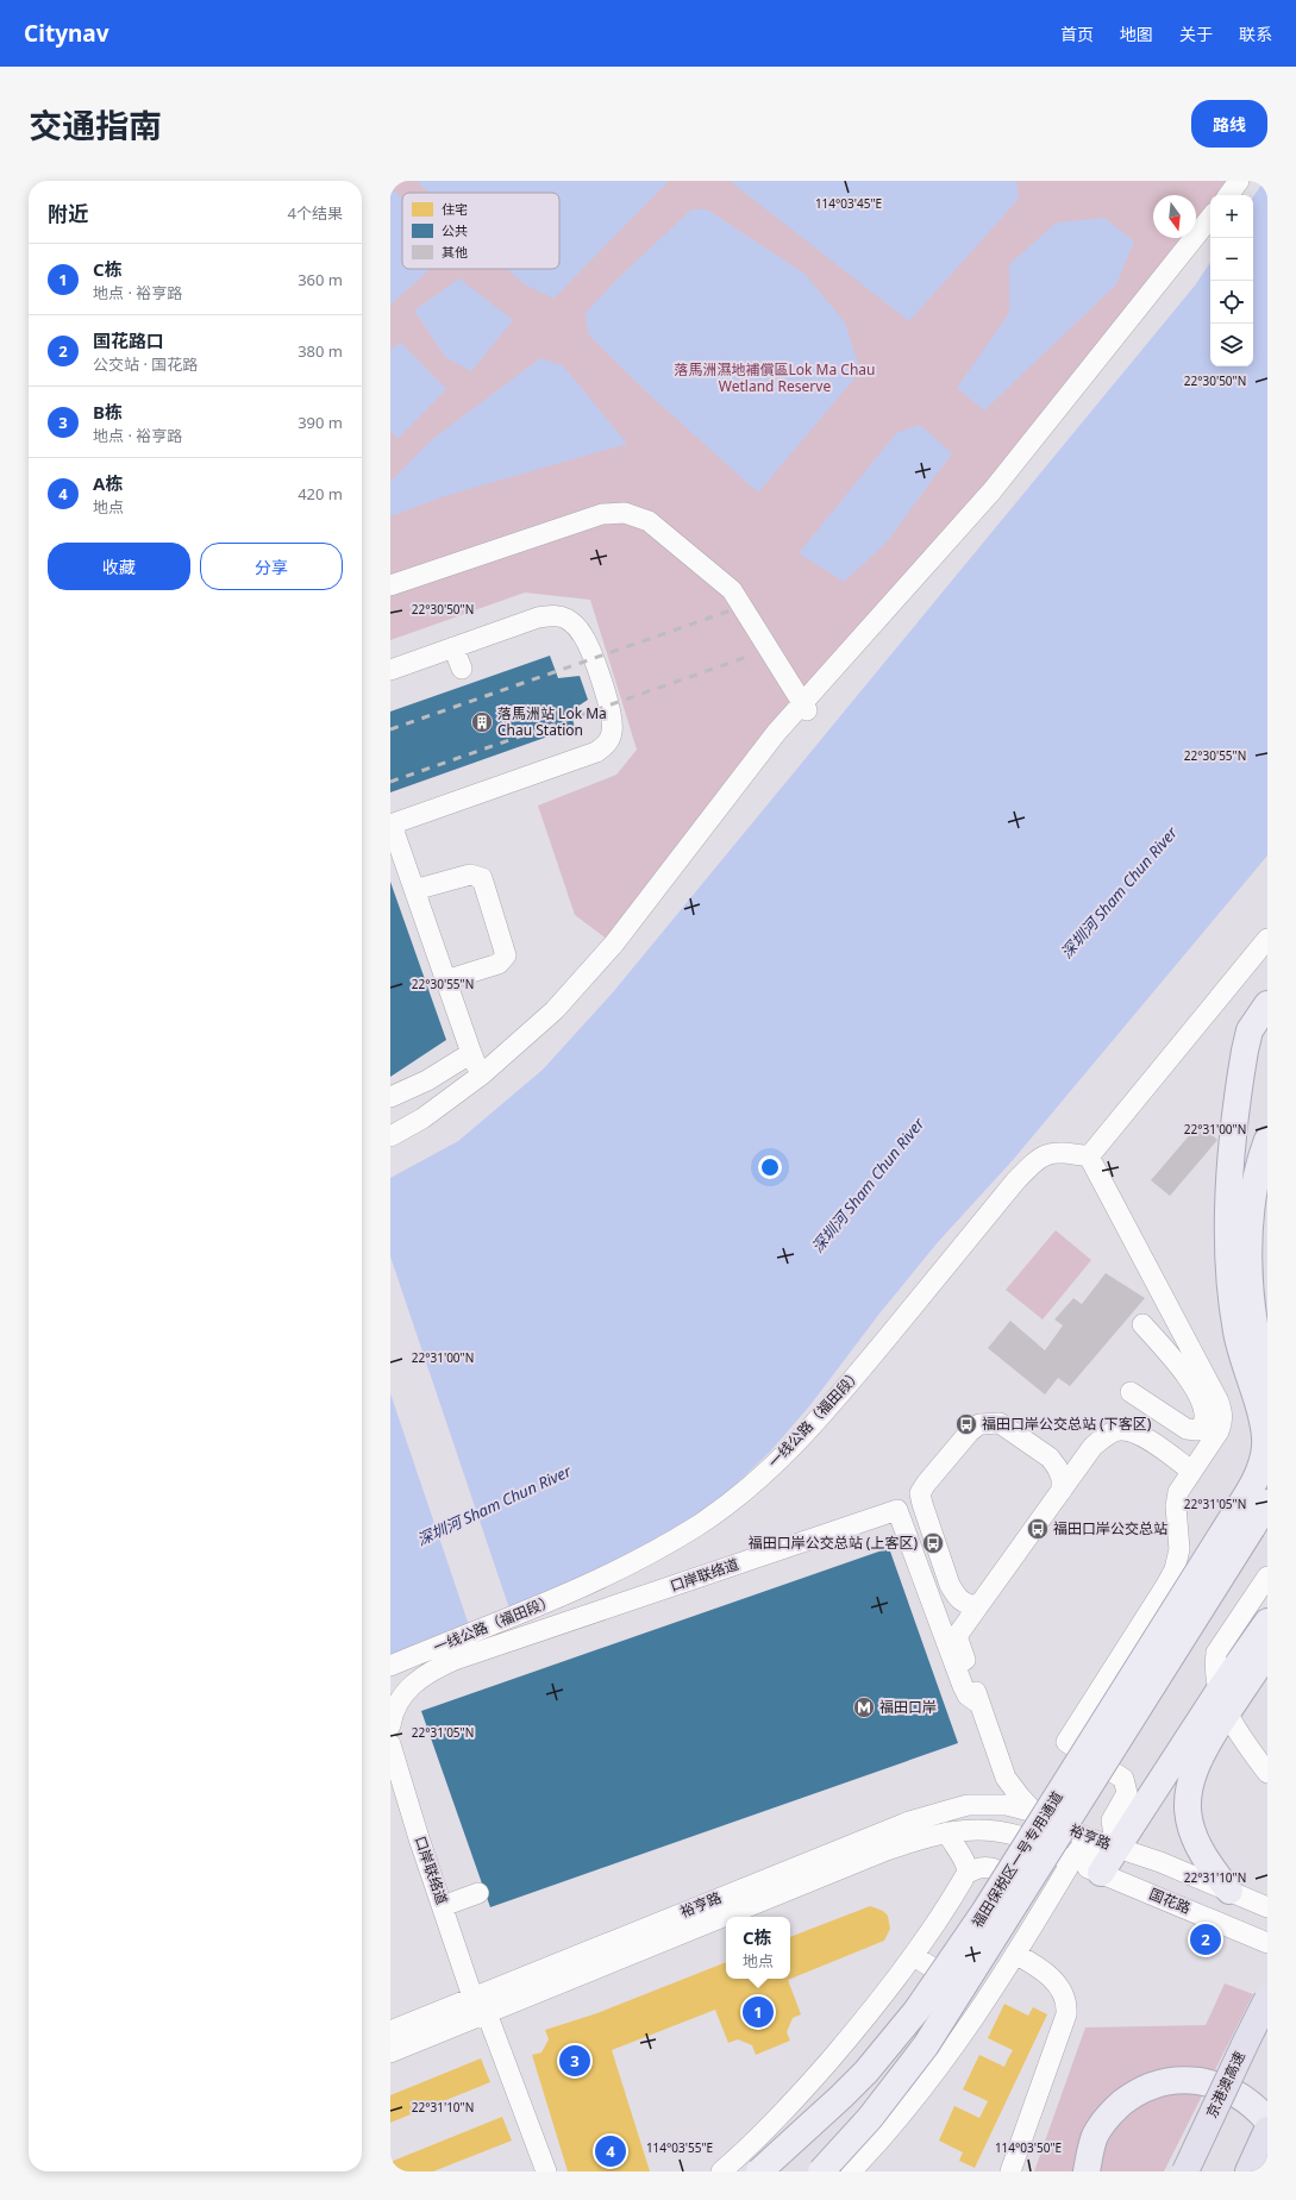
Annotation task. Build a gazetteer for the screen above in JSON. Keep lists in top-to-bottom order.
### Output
{
  "streets": {
    "highway": ["京港澳高速"],
    "main road": ["福田保税区一号专用通道"],
    "street": [
      "一线公路（福田段）",
      "口岸联络道",
      "裕亨路",
      "国花路"
    ]
  },
  "crossings": [
    ["口岸联络道", "裕亨路"],
    ["裕亨路", "国花路"]
  ],
  "water": ["深圳河 Sham Chun River"],
  "parks": ["落馬洲濕地補償區Lok Ma Chau Wetland Reserve"],
  "places": {
    "building": ["落馬洲站 Lok Ma Chau Station"],
    "bus stop": ["福田口岸公交总站 (下客区)", "福田口岸公交总站", "福田口岸公交总站 (上客区)"],
    "metro station": ["福田口岸"]
  },
  "legend": ["住宅", "公共", "其他"],
  "north": "bottom",
  "page": {
    "header": "Citynav",
    "nav": [
      "首页",
      "地图",
      "关于",
      "联系"
    ],
    "title": "交通指南",
    "buttons": [
      "路线",
      ["收藏", "分享"]
    ],
    "heading": ["附近", "4个结果"],
    "map_buttons": ["+", "−"],
    "list": [
      {
        "mark": "1",
        "name": "C栋",
        "note": "地点 · 裕亨路",
        "value": "360 m"
      },
      {
        "mark": "2",
        "name": "国花路口",
        "note": "公交站 · 国花路",
        "value": "380 m"
      },
      {
        "mark": "3",
        "name": "B栋",
        "note": "地点 · 裕亨路",
        "value": "390 m"
      },
      {
        "mark": "4",
        "name": "A栋",
        "note": "地点",
        "value": "420 m"
      }
    ],
    "popup": ["C栋", "地点"],
    "pins": [
      "2",
      "1",
      "3",
      "4"
    ]
  },
  "coordinates": [
    "114°03'45\"E",
    "22°30'50\"N",
    "22°30'55\"N",
    "22°31'00\"N",
    "22°31'05\"N",
    "22°31'10\"N",
    "114°03'55\"E",
    "114°03'50\"E"
  ]
}
